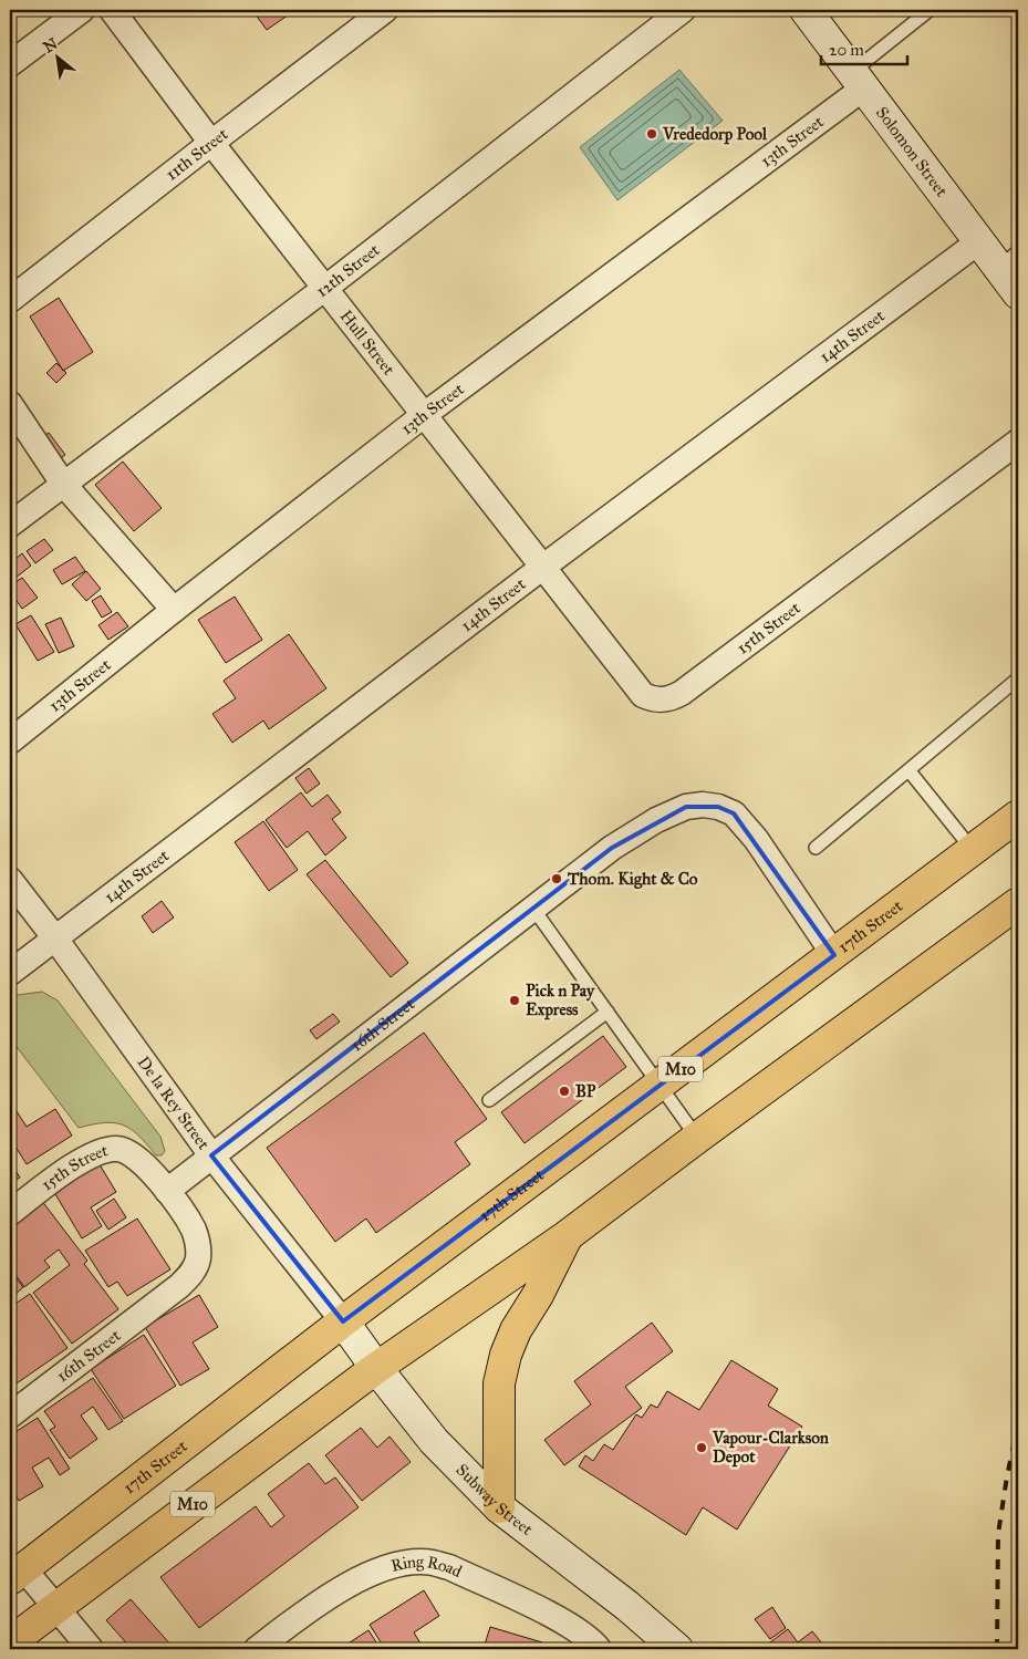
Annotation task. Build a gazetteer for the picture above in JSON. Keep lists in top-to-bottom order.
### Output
{
  "streets": {
    "main road": ["17th Street", "M10"],
    "street": [
      "13th Street",
      "Solomon Street",
      "11th Street",
      "12th Street",
      "14th Street",
      "Hull Street",
      "15th Street",
      "16th Street",
      "De la Rey Street",
      "Subway Street",
      "Ring Road"
    ]
  },
  "crossings": [
    ["13th Street", "Solomon Street"],
    ["13th Street", "Hull Street"],
    ["Solomon Street", "14th Street"],
    ["11th Street", "Hull Street"],
    ["12th Street", "Hull Street"],
    ["14th Street", "Hull Street"],
    ["14th Street", "15th Street"],
    ["14th Street", "De la Rey Street"],
    ["Hull Street", "15th Street"],
    ["15th Street", "16th Street"],
    ["17th Street", "16th Street"],
    ["17th Street", "De la Rey Street"],
    ["17th Street", "Subway Street"],
    ["16th Street", "De la Rey Street"],
    ["M10", "Subway Street"],
    ["De la Rey Street", "Subway Street"]
  ],
  "places": [
    "Vrededorp Pool",
    "Thom. Kight & Co",
    "Pick n Pay Express",
    "BP",
    "Vapour-Clarkson Depot"
  ],
  "scale_bar": "20 m",
  "north": "top left"
}
